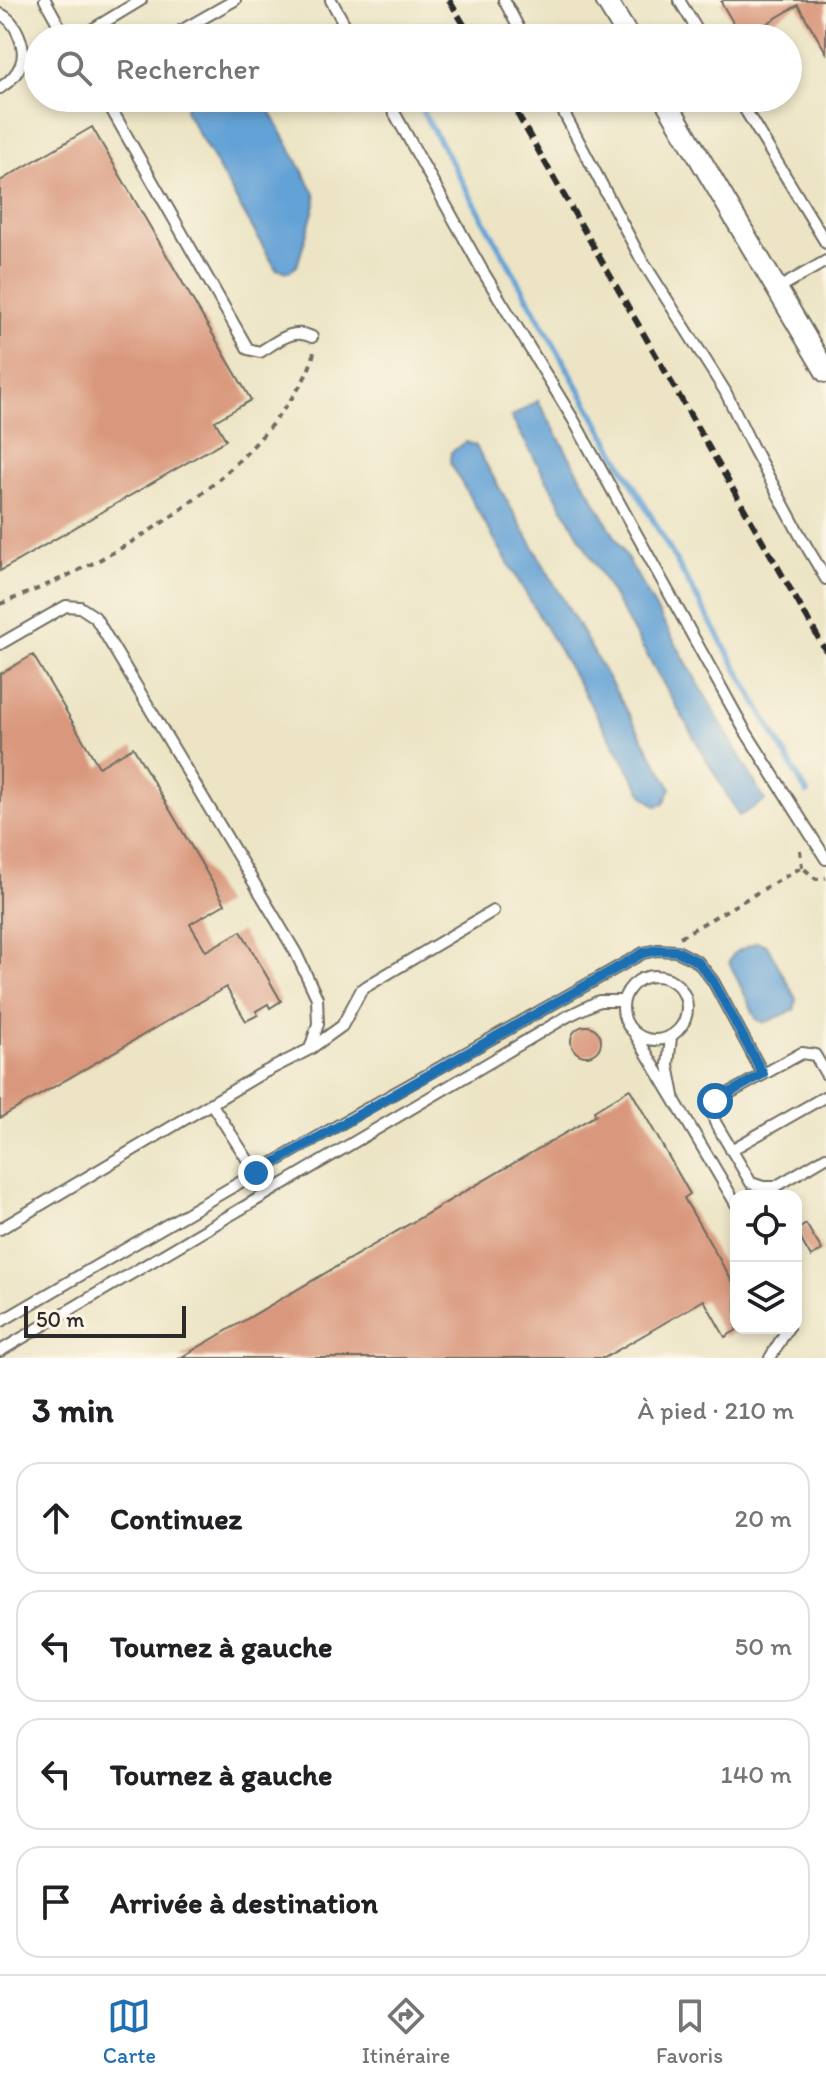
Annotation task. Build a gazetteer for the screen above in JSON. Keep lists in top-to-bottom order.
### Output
{
  "scale_bar": "50 m",
  "page": {
    "search": "Rechercher",
    "scale": "50 m",
    "heading": ["3 min", "À pied · 210 m"],
    "list": [
      ["Continuez", "20 m"],
      ["Tournez à gauche", "50 m"],
      ["Tournez à gauche", "140 m"],
      "Arrivée à destination"
    ],
    "nav": ["Carte", "Itinéraire", "Favoris"]
  }
}
